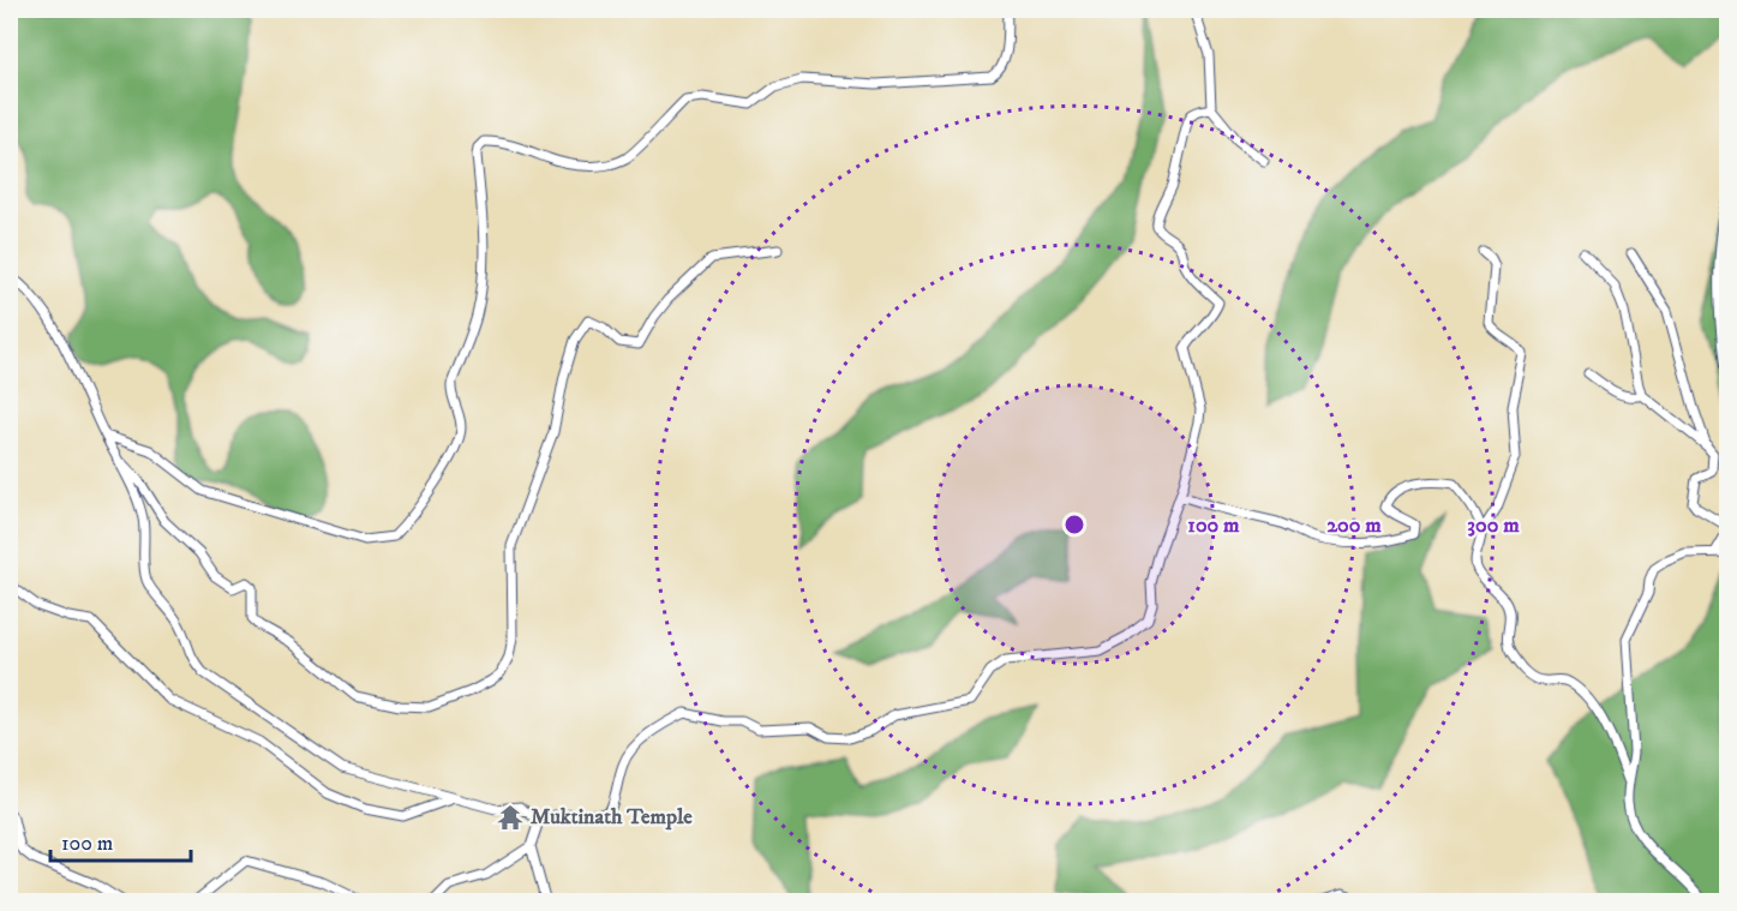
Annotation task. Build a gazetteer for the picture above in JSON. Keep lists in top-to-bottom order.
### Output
{
  "places": {
    "temple": ["Muktinath Temple"]
  },
  "scale_bar": "100 m",
  "rings": ["100 m", "200 m", "300 m"]
}
